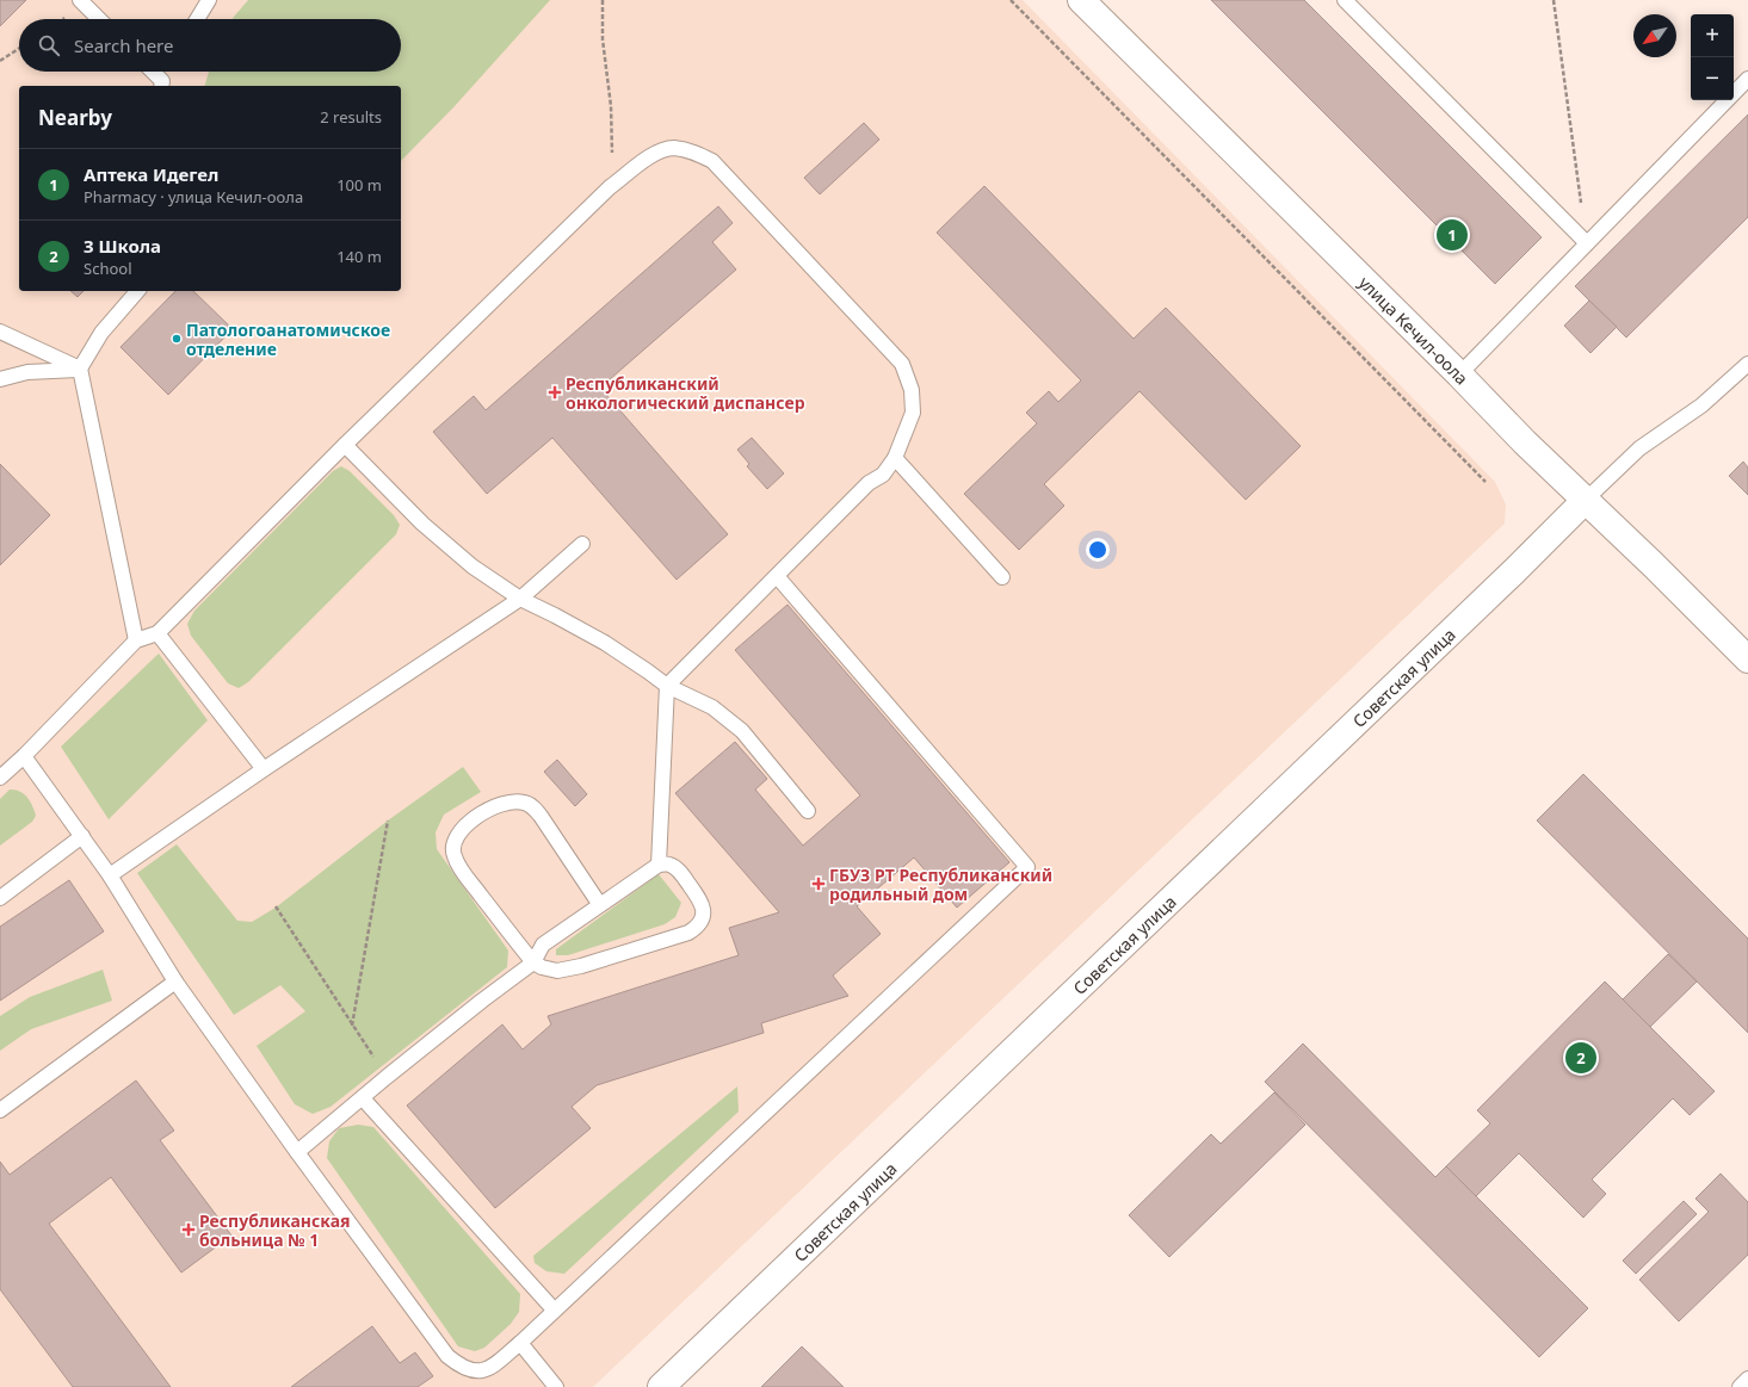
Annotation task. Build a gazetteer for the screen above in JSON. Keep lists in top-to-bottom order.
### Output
{
  "streets": {
    "street": ["улица Кечил-оола", "Советская улица"]
  },
  "crossings": [
    ["улица Кечил-оола", "Советская улица"]
  ],
  "places": {
    "other": ["Патологоанатомичское отделение"],
    "health": ["Республиканский онкологический диспансер", "ГБУЗ РТ Республиканский родильный дом", "Республиканская больница № 1"]
  },
  "north": "bottom left",
  "page": {
    "map_buttons": ["+", "−"],
    "search": "Search here",
    "heading": ["Nearby", "2 results"],
    "list": [
      {
        "mark": "1",
        "name": "Аптека Идегел",
        "note": "Pharmacy · улица Кечил-оола",
        "value": "100 m"
      },
      {
        "mark": "2",
        "name": "3 Школа",
        "note": "School",
        "value": "140 m"
      }
    ],
    "pins": ["1", "2"]
  }
}
